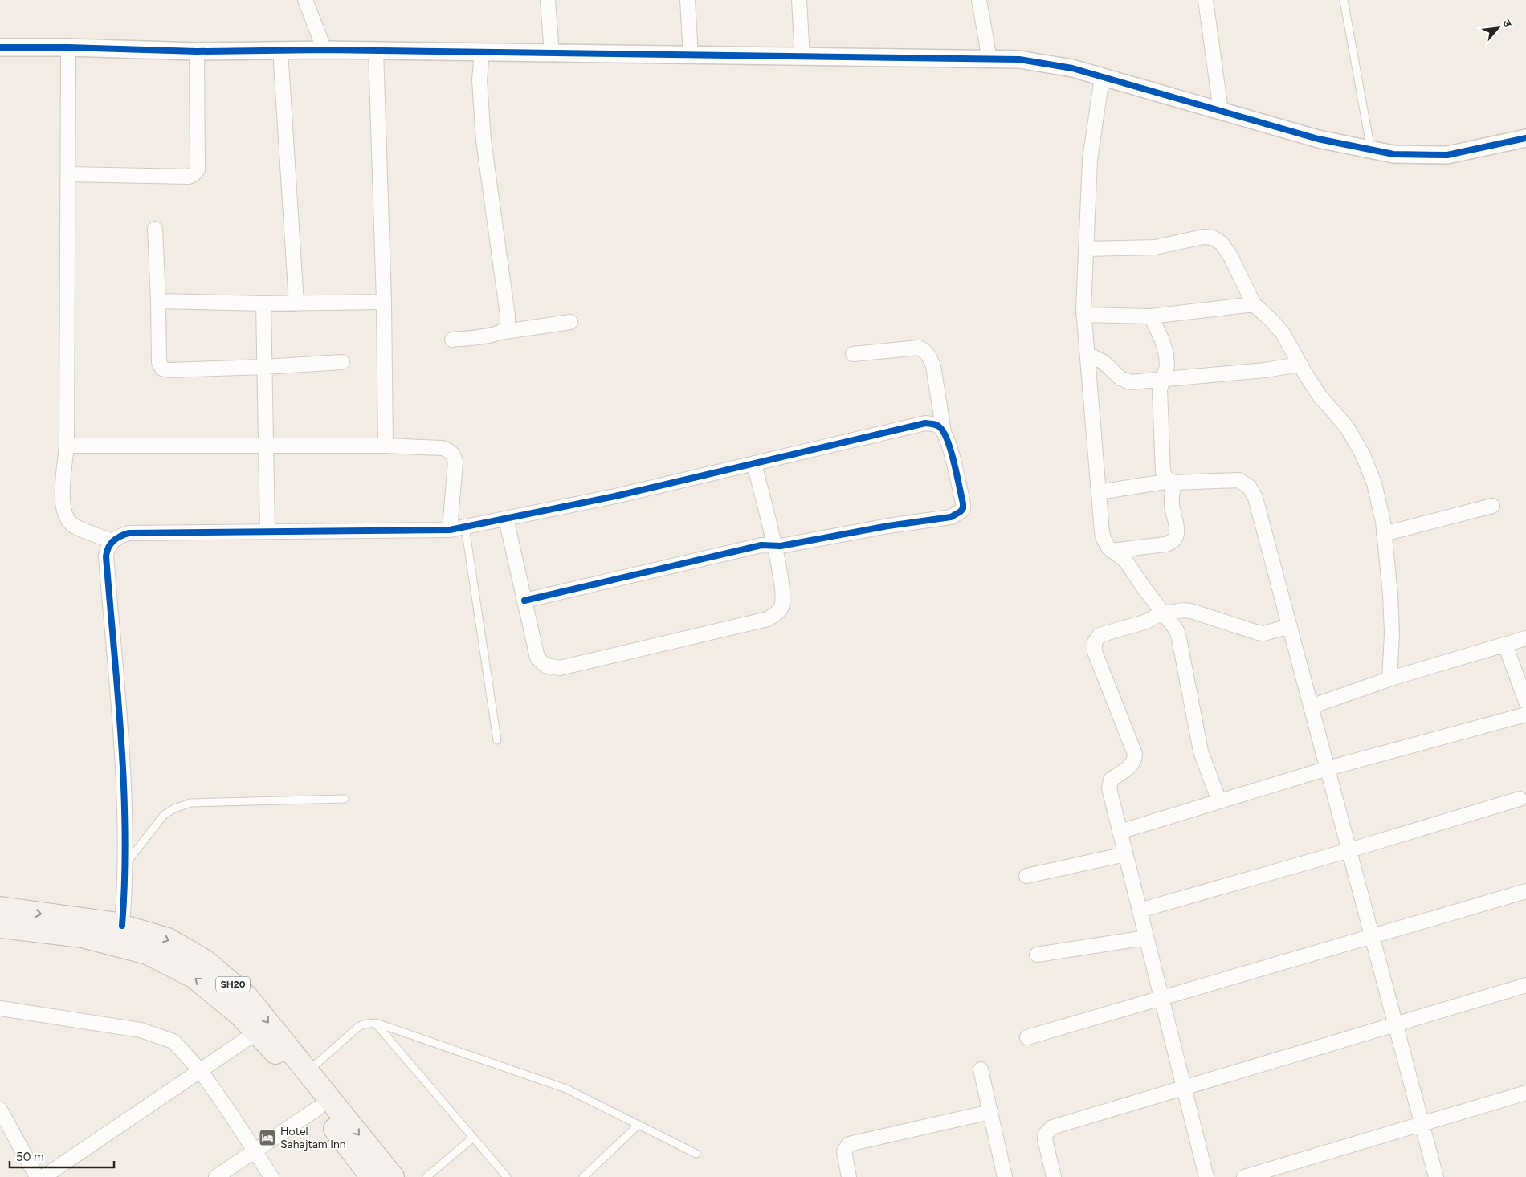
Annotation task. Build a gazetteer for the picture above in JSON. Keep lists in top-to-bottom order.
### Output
{
  "streets": {
    "main road": ["SH20"]
  },
  "places": {
    "hotel": ["Hotel Sahajtam Inn"]
  },
  "scale_bar": "50 m",
  "north": "top right"
}
